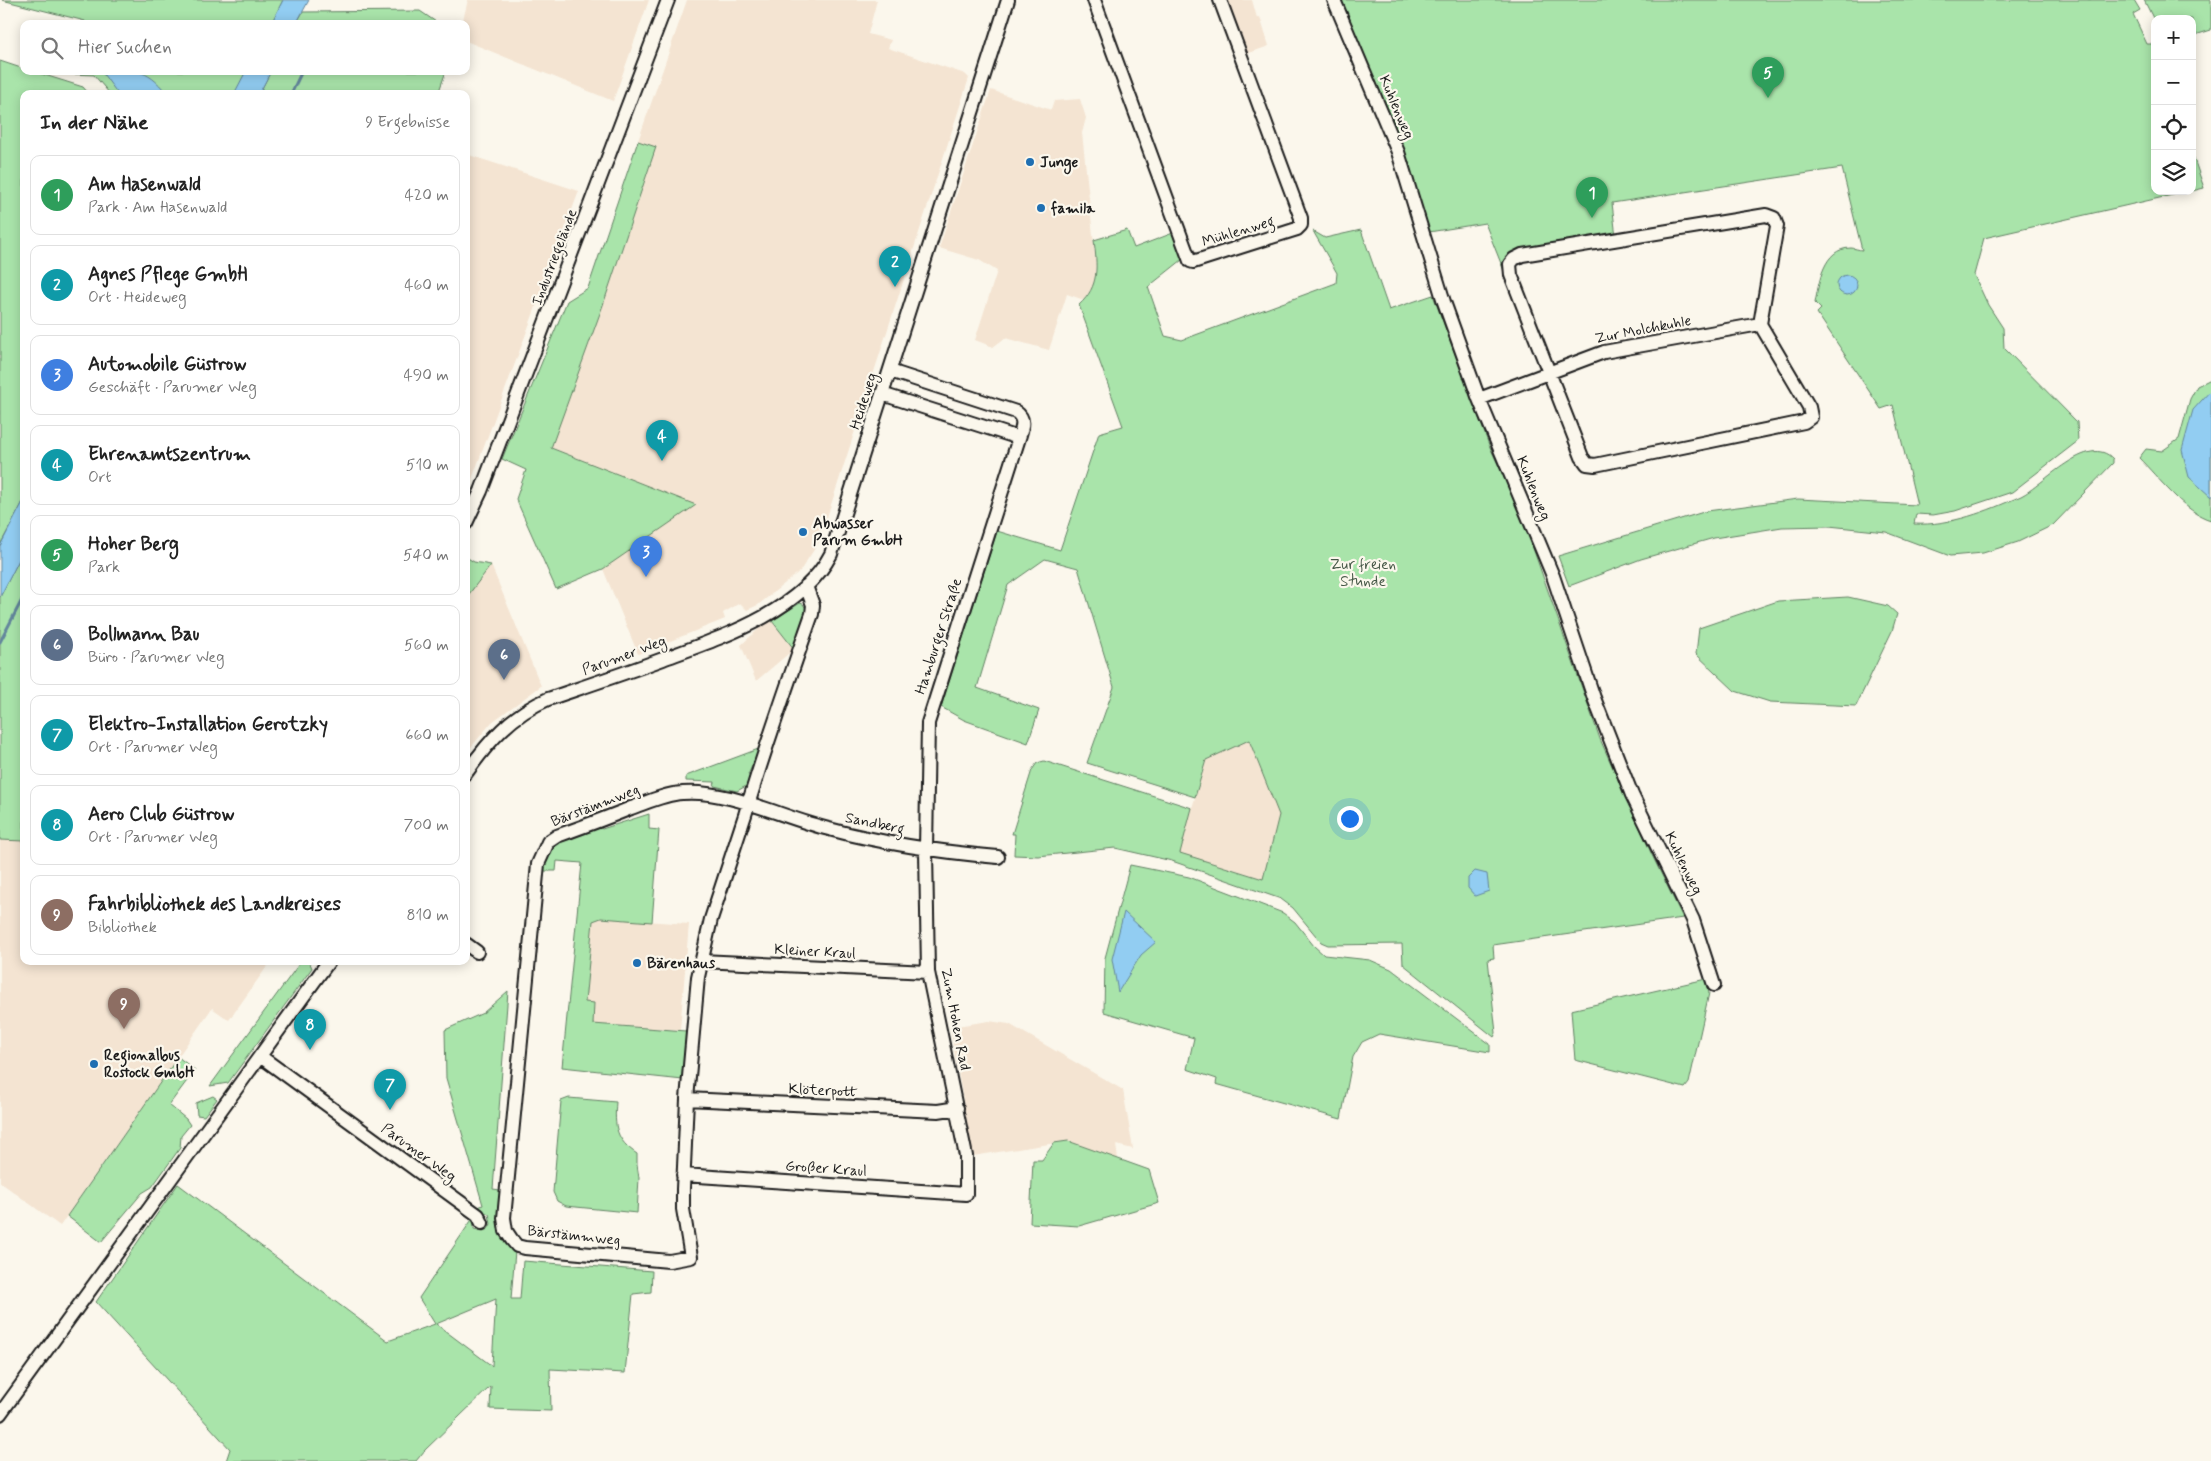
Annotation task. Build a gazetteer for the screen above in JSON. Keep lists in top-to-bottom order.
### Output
{
  "streets": {
    "street": [
      "Kuhlenweg",
      "Mühlenweg",
      "Industriegelände",
      "Zur Molchkuhle",
      "Heideweg",
      "Hamburger Straße",
      "Parumer Weg",
      "Bärstämmweg",
      "Sandberg",
      "Kleiner Kraul",
      "Zum Hohen Rad",
      "Klöterpott",
      "Großer Kraul"
    ]
  },
  "crossings": [
    ["Kuhlenweg", "Zur Molchkuhle"],
    ["Heideweg", "Hamburger Straße"],
    ["Heideweg", "Parumer Weg"],
    ["Hamburger Straße", "Sandberg"],
    ["Hamburger Straße", "Zum Hohen Rad"],
    ["Bärstämmweg", "Sandberg"],
    ["Bärstämmweg", "Kleiner Kraul"],
    ["Bärstämmweg", "Klöterpott"],
    ["Bärstämmweg", "Großer Kraul"],
    ["Sandberg", "Zum Hohen Rad"],
    ["Kleiner Kraul", "Zum Hohen Rad"],
    ["Zum Hohen Rad", "Klöterpott"],
    ["Zum Hohen Rad", "Großer Kraul"]
  ],
  "parks": ["Zur freien Stunde"],
  "places": [
    "Junge",
    "famila",
    "Abwasser Parum GmbH",
    "Bärenhaus",
    "Regionalbus Rostock GmbH"
  ],
  "page": {
    "map_buttons": ["+", "−"],
    "search": "Hier suchen",
    "pins": [
      "5",
      "1",
      "2",
      "4",
      "3",
      "6",
      "9",
      "8",
      "7"
    ],
    "heading": ["In der Nähe", "9 Ergebnisse"],
    "list": [
      {
        "mark": "1",
        "name": "Am Hasenwald",
        "note": "Park · Am Hasenwald",
        "value": "420 m"
      },
      {
        "mark": "2",
        "name": "Agnes Pflege GmbH",
        "note": "Ort · Heideweg",
        "value": "460 m"
      },
      {
        "mark": "3",
        "name": "Automobile Güstrow",
        "note": "Geschäft · Parumer Weg",
        "value": "490 m"
      },
      {
        "mark": "4",
        "name": "Ehrenamtszentrum",
        "note": "Ort",
        "value": "510 m"
      },
      {
        "mark": "5",
        "name": "Hoher Berg",
        "note": "Park",
        "value": "540 m"
      },
      {
        "mark": "6",
        "name": "Bollmann Bau",
        "note": "Büro · Parumer Weg",
        "value": "560 m"
      },
      {
        "mark": "7",
        "name": "Elektro-Installation Gerotzky",
        "note": "Ort · Parumer Weg",
        "value": "660 m"
      },
      {
        "mark": "8",
        "name": "Aero Club Güstrow",
        "note": "Ort · Parumer Weg",
        "value": "700 m"
      },
      {
        "mark": "9",
        "name": "Fahrbibliothek des Landkreises",
        "note": "Bibliothek",
        "value": "810 m"
      }
    ]
  }
}
